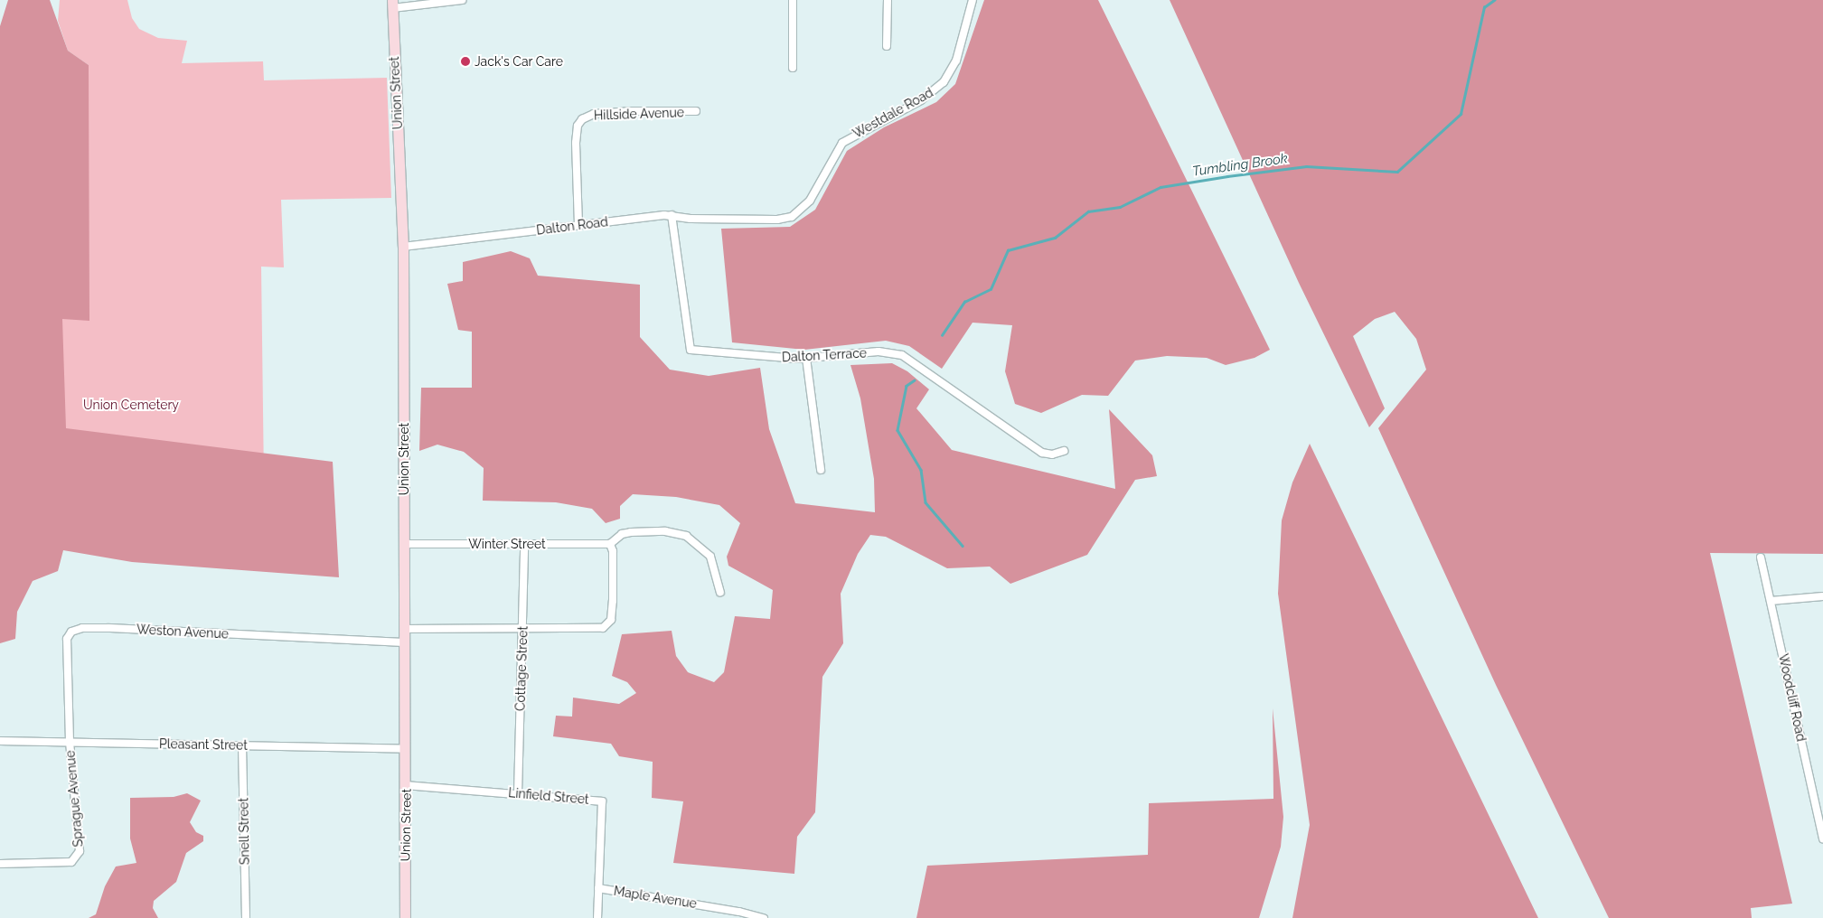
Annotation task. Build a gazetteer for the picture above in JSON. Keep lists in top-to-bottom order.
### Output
{
  "streets": {
    "main road": ["Union Street"],
    "street": [
      "Westdale Road",
      "Hillside Avenue",
      "Dalton Road",
      "Dalton Terrace",
      "Winter Street",
      "Weston Avenue",
      "Cottage Street",
      "Woodcliff Road",
      "Pleasant Street",
      "Linfield Street",
      "Sprague Avenue",
      "Snell Street",
      "Maple Avenue"
    ]
  },
  "crossings": [
    ["Union Street", "Dalton Road"],
    ["Union Street", "Winter Street"],
    ["Union Street", "Weston Avenue"],
    ["Union Street", "Pleasant Street"],
    ["Union Street", "Linfield Street"],
    ["Westdale Road", "Dalton Road"],
    ["Hillside Avenue", "Dalton Road"],
    ["Dalton Road", "Dalton Terrace"],
    ["Winter Street", "Cottage Street"],
    ["Weston Avenue", "Pleasant Street"],
    ["Weston Avenue", "Sprague Avenue"],
    ["Cottage Street", "Linfield Street"],
    ["Pleasant Street", "Sprague Avenue"],
    ["Pleasant Street", "Snell Street"],
    ["Linfield Street", "Maple Avenue"]
  ],
  "water": ["Tumbling Brook"],
  "parks": ["Union Cemetery"],
  "places": ["Jack's Car Care"]
}
